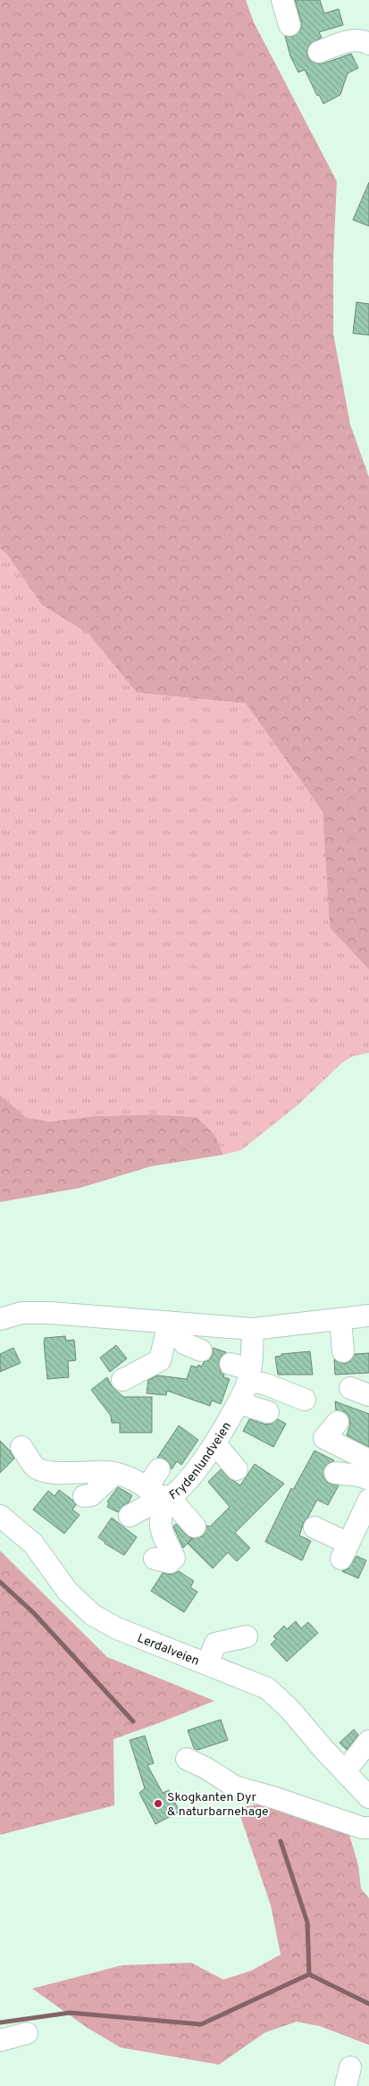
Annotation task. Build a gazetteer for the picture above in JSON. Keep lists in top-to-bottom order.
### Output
{
  "streets": {
    "street": ["Frydenlundveien", "Lerdalveien"]
  },
  "places": ["Skogkanten Dyr & naturbarnehage"]
}
